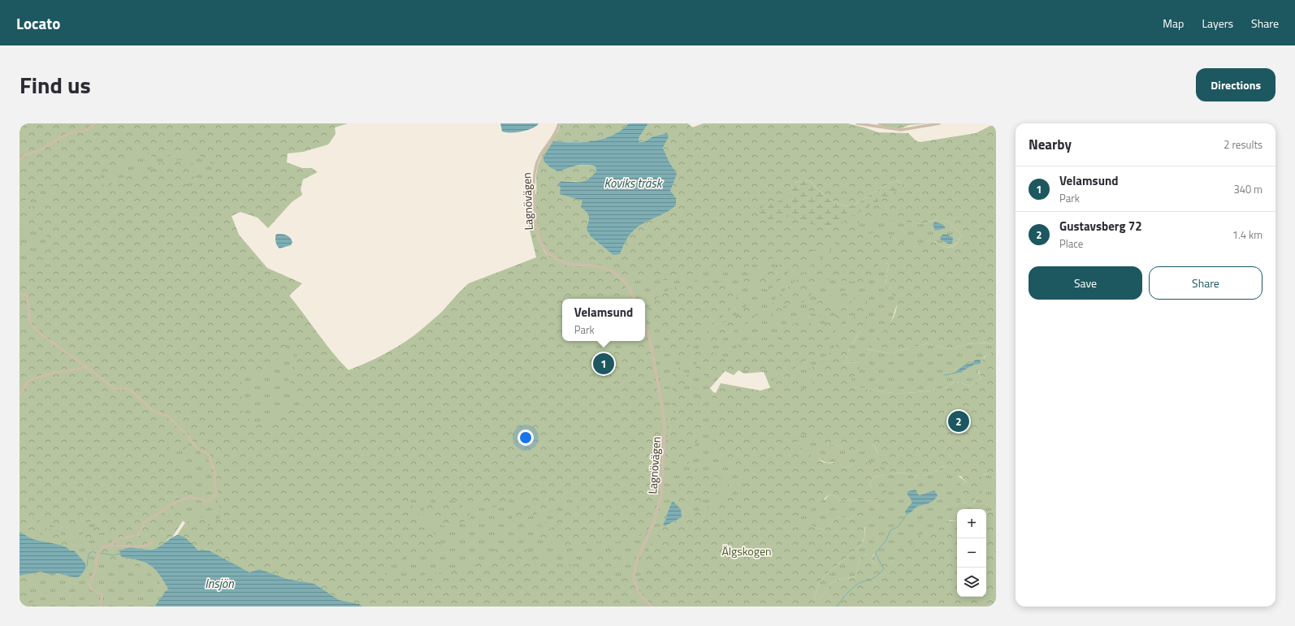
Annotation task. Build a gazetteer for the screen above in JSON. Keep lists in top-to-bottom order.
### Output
{
  "streets": {
    "street": ["Lagnövägen"]
  },
  "water": ["Koviks träsk", "Insjön"],
  "parks": ["Älgskogen"],
  "page": {
    "header": "Locato",
    "nav": ["Map", "Layers", "Share"],
    "title": "Find us",
    "buttons": [
      "Directions",
      ["Save", "Share"]
    ],
    "heading": ["Nearby", "2 results"],
    "list": [
      {
        "mark": "1",
        "name": "Velamsund",
        "note": "Park",
        "value": "340 m"
      },
      {
        "mark": "2",
        "name": "Gustavsberg 72",
        "note": "Place",
        "value": "1.4 km"
      }
    ],
    "popup": ["Velamsund", "Park"],
    "pins": ["1", "2"],
    "map_buttons": ["+", "−"]
  }
}
